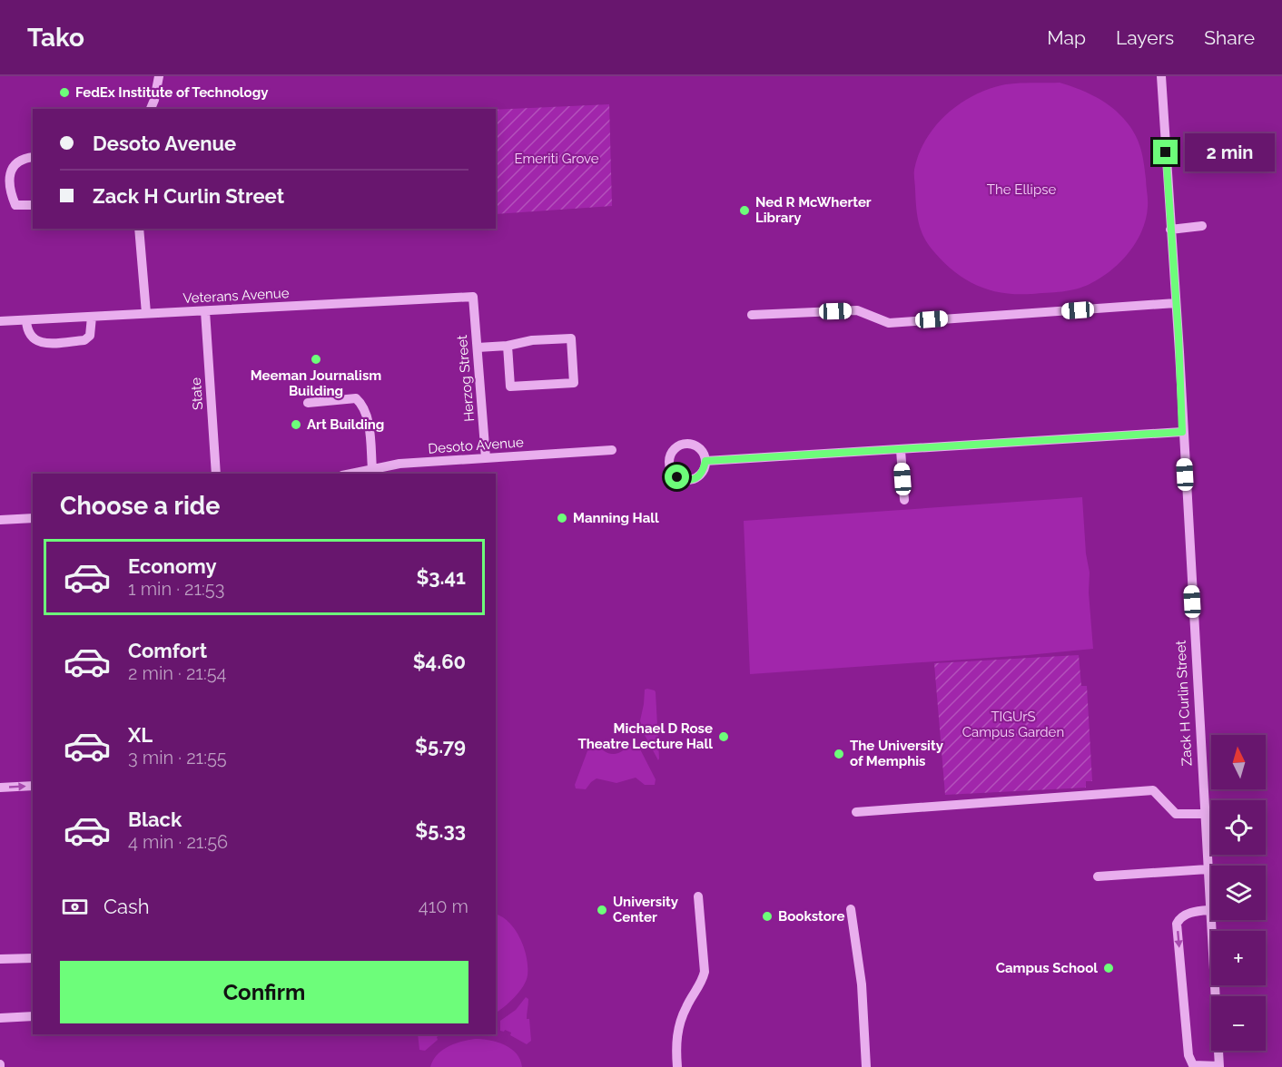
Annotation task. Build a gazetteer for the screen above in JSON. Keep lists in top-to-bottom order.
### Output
{
  "streets": {
    "street": [
      "Veterans Avenue",
      "Herzog Street",
      "State",
      "Desoto Avenue",
      "Zack H Curlin Street"
    ]
  },
  "crossings": [
    ["Veterans Avenue", "Herzog Street"],
    ["Veterans Avenue", "State"],
    ["Herzog Street", "Desoto Avenue"]
  ],
  "parks": ["Emeriti Grove", "The Ellipse", "TIGUrS Campus Garden"],
  "places": [
    "FedEx Institute of Technology",
    "Ned R McWherter Library",
    "Meeman Journalism Building",
    "Art Building",
    "Manning Hall",
    "Michael D Rose Theatre Lecture Hall",
    "The University of Memphis",
    "University Center",
    "Bookstore",
    "Campus School"
  ],
  "north": "top",
  "page": {
    "header": "Tako",
    "nav": ["Map", "Layers", "Share"],
    "banner": ["Desoto Avenue", "Zack H Curlin Street"],
    "bubble": "2 min",
    "heading": "Choose a ride",
    "list": [
      {
        "name": "Economy",
        "note": "1 min · 21:53",
        "value": "$3.41"
      },
      {
        "name": "Comfort",
        "note": "2 min · 21:54",
        "value": "$4.60"
      },
      {
        "name": "XL",
        "note": "3 min · 21:55",
        "value": "$5.79"
      },
      {
        "name": "Black",
        "note": "4 min · 21:56",
        "value": "$5.33"
      }
    ],
    "map_buttons": ["+", "−"],
    "pay": ["Cash", "410 m"],
    "buttons": "Confirm"
  }
}
